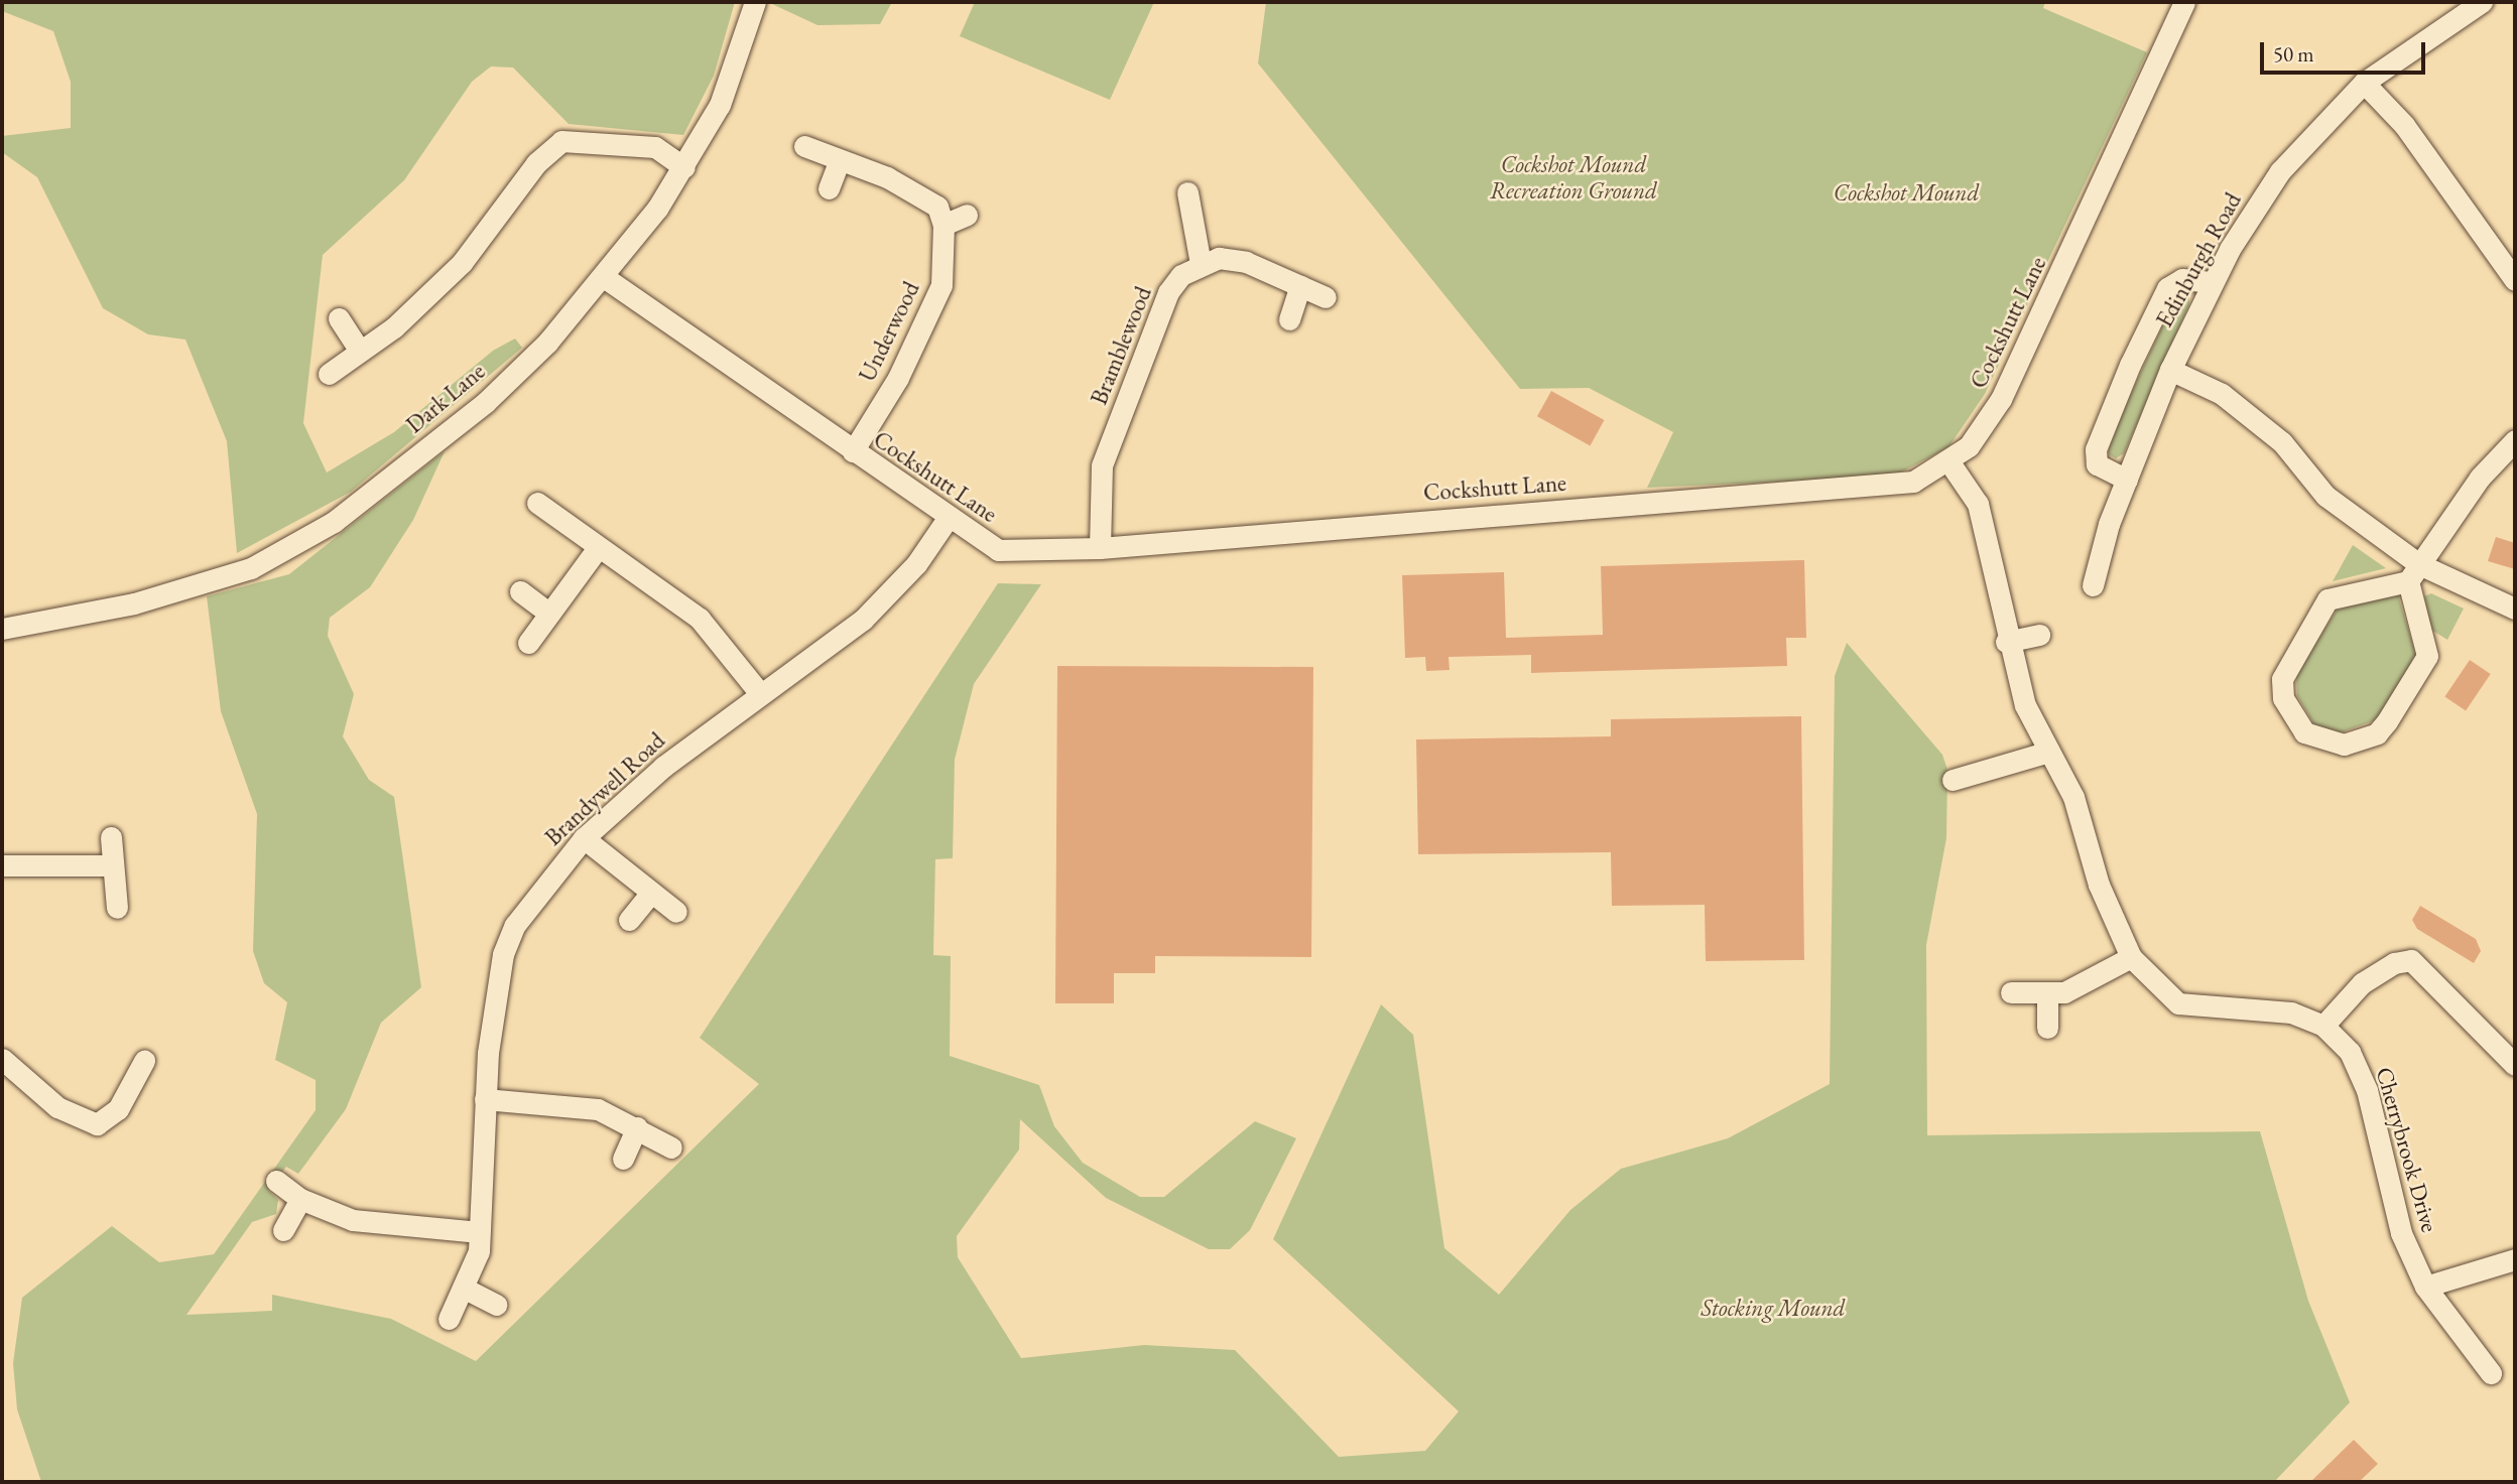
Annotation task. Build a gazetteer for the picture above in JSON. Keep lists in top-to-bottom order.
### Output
{
  "streets": {
    "street": [
      "Edinburgh Road",
      "Cockshutt Lane",
      "Underwood",
      "Bramblewood",
      "Dark Lane",
      "Brandywell Road",
      "Cherrybrook Drive"
    ]
  },
  "crossings": [
    ["Cockshutt Lane", "Underwood"],
    ["Cockshutt Lane", "Bramblewood"],
    ["Cockshutt Lane", "Dark Lane"],
    ["Cockshutt Lane", "Brandywell Road"],
    ["Cockshutt Lane", "Cherrybrook Drive"]
  ],
  "parks": ["Cockshot Mound Recreation Ground", "Cockshot Mound", "Stocking Mound"],
  "scale_bar": "50 m"
}
